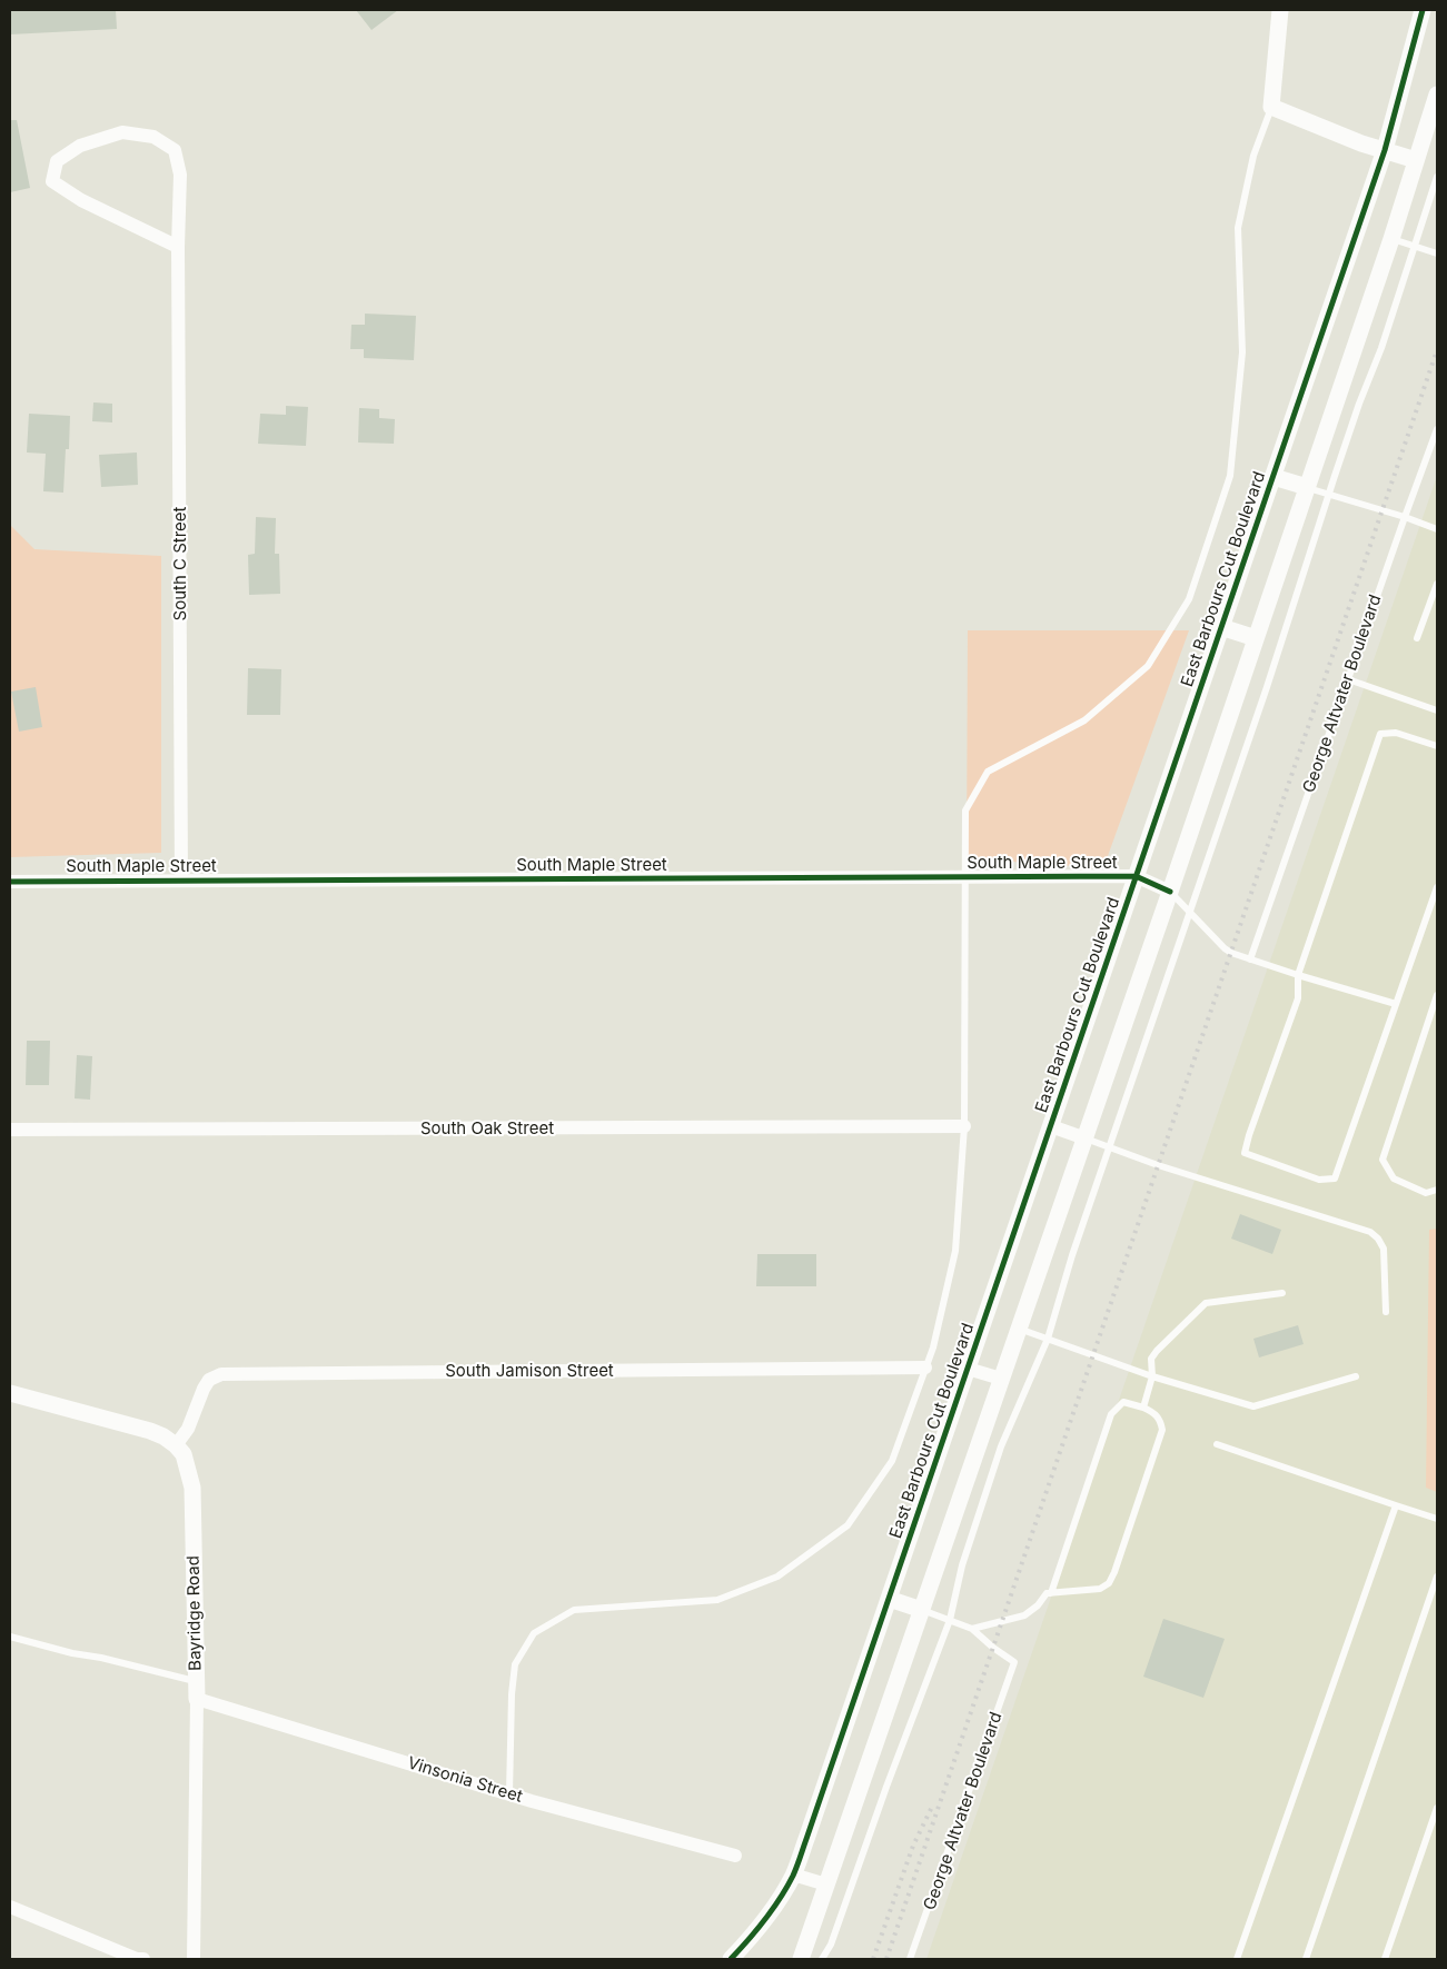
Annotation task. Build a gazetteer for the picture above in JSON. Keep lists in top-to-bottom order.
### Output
{
  "streets": {
    "street": [
      "South C Street",
      "East Barbours Cut Boulevard",
      "South Maple Street",
      "South Oak Street",
      "South Jamison Street",
      "Bayridge Road",
      "Vinsonia Street"
    ],
    "lane": ["George Altvater Boulevard"]
  },
  "crossings": [
    ["South C Street", "South Maple Street"],
    ["East Barbours Cut Boulevard", "South Maple Street"],
    ["South Jamison Street", "Bayridge Road"],
    ["Bayridge Road", "Vinsonia Street"]
  ]
}
